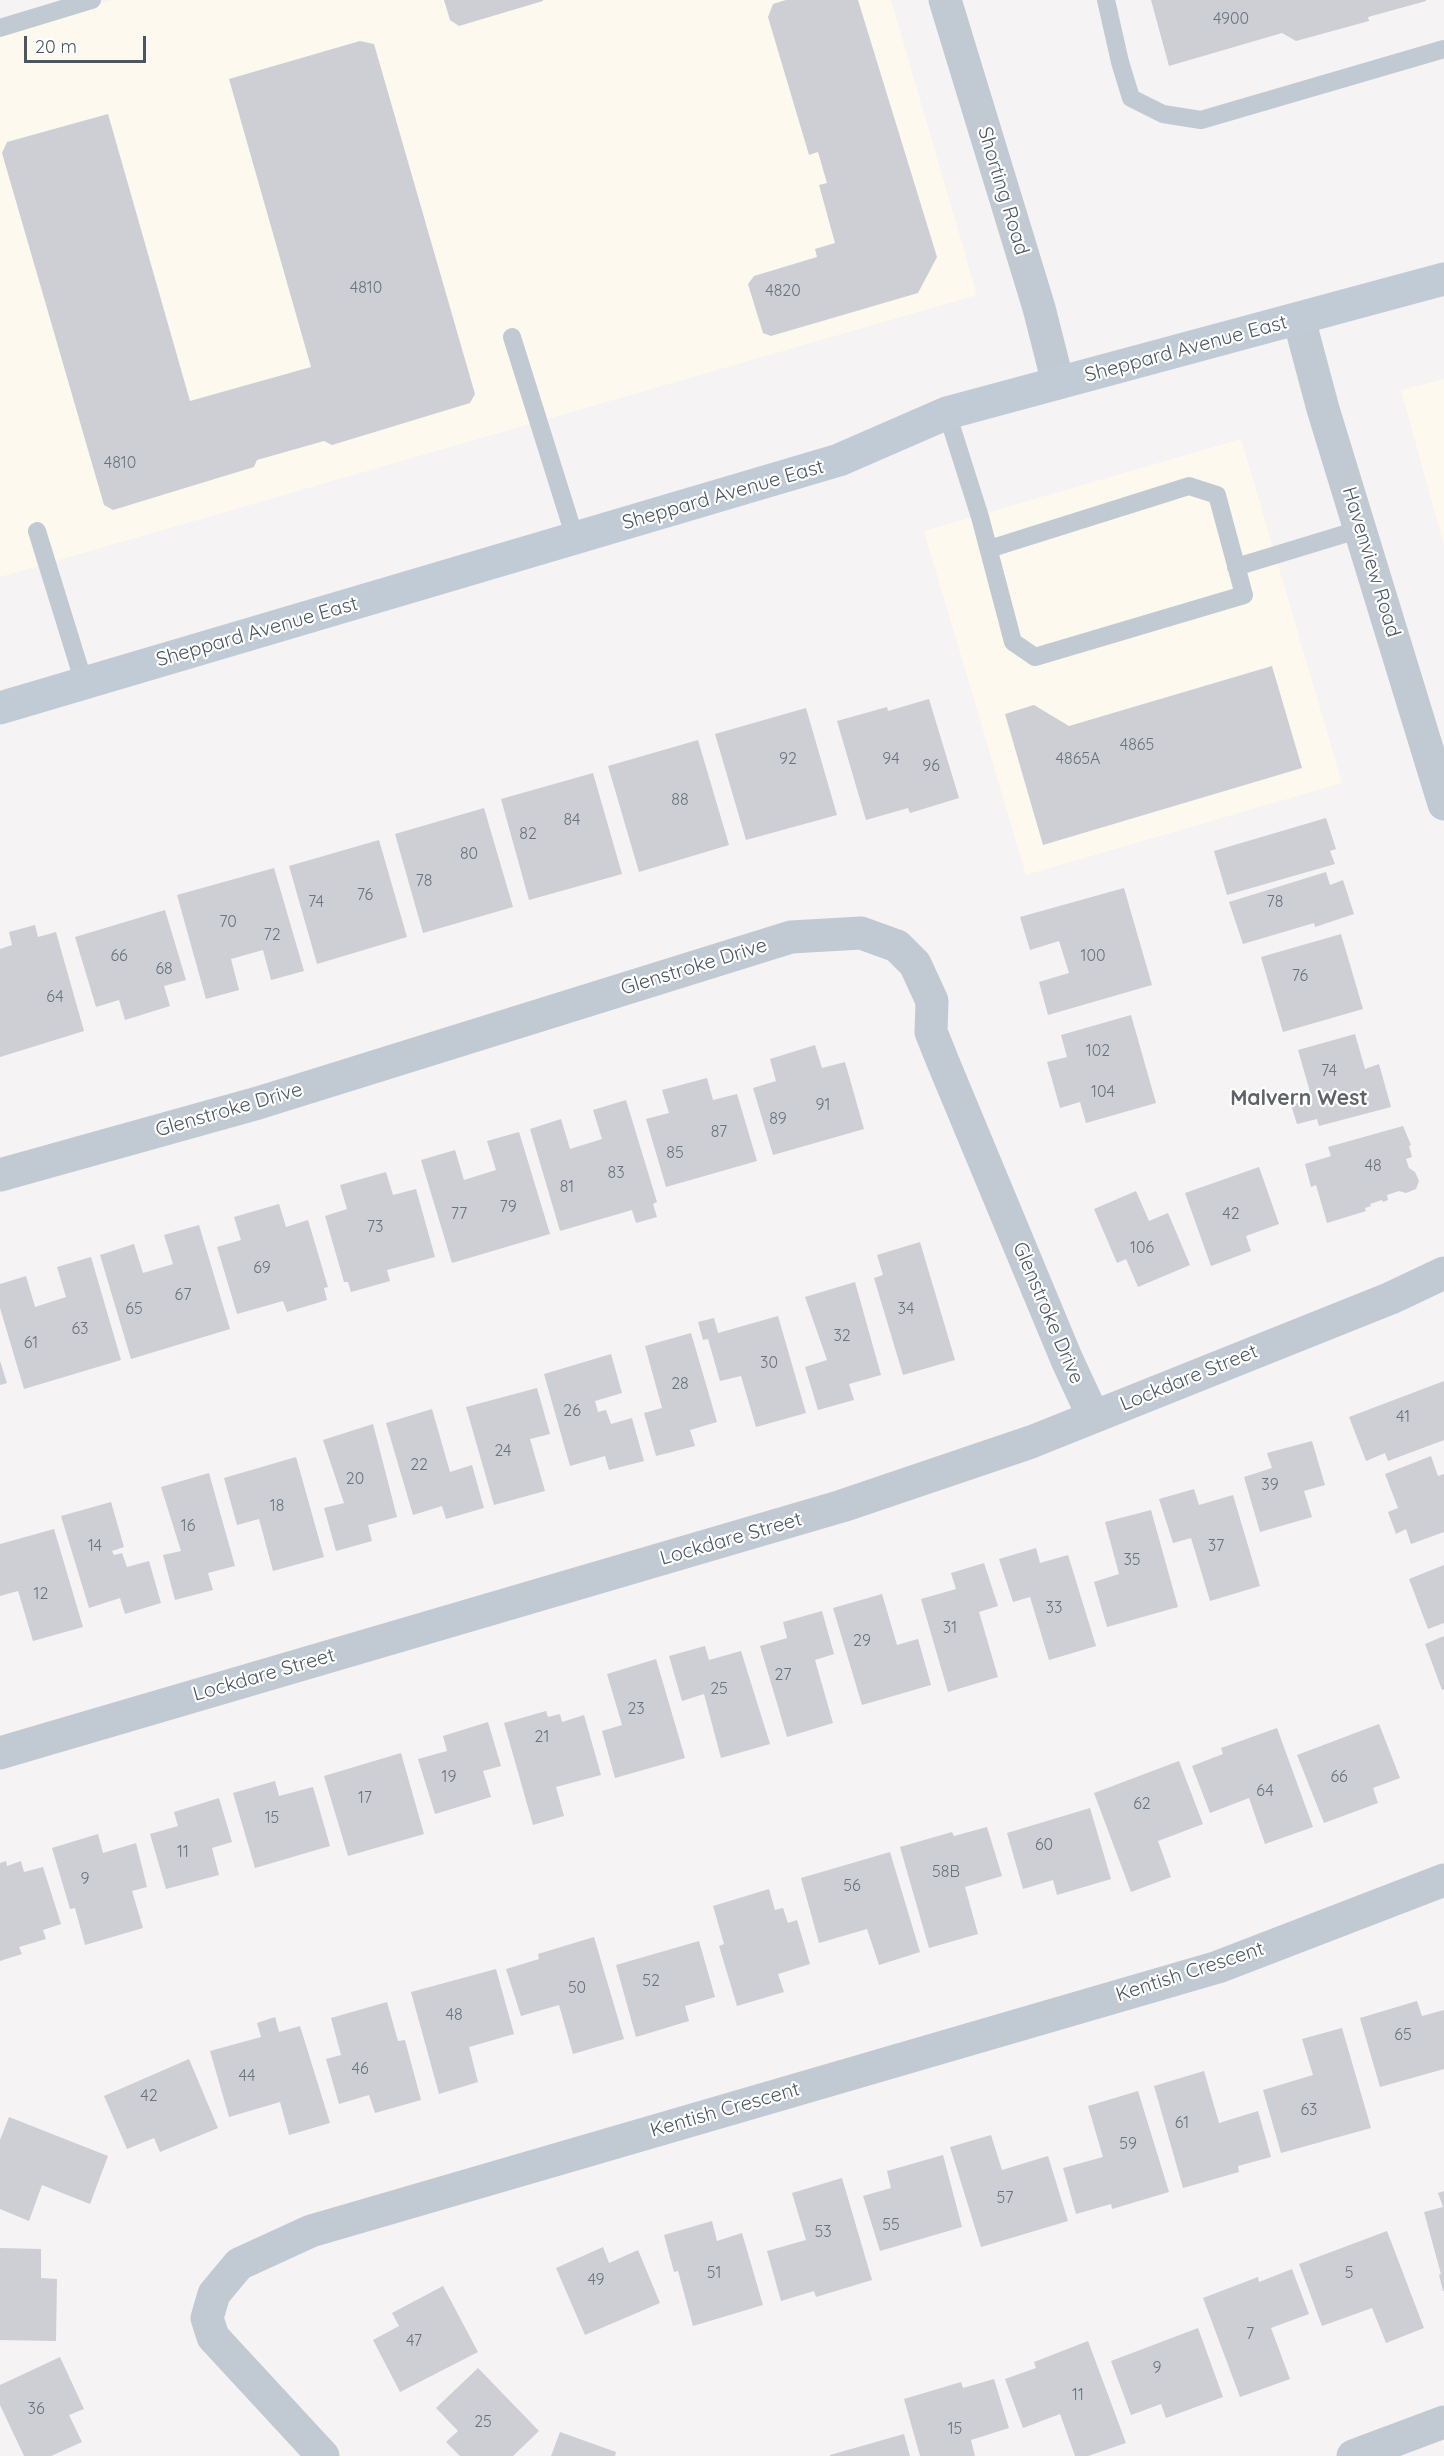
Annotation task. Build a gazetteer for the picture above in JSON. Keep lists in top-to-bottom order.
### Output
{
  "streets": {
    "main road": ["Sheppard Avenue East"],
    "street": [
      "Shorting Road",
      "Havenview Road",
      "Glenstroke Drive",
      "Lockdare Street",
      "Kentish Crescent"
    ]
  },
  "crossings": [
    ["Shorting Road", "Sheppard Avenue East"],
    ["Sheppard Avenue East", "Havenview Road"],
    ["Glenstroke Drive", "Lockdare Street"]
  ],
  "districts": ["Malvern West"],
  "house_numbers": [
    "4900",
    "4810",
    "4820",
    "4810",
    "4865",
    "92",
    "94",
    "4865A",
    "96",
    "88",
    "84",
    "82",
    "80",
    "78",
    "76",
    "74",
    "78",
    "70",
    "72",
    "66",
    "100",
    "68",
    "76",
    "64",
    "102",
    "74",
    "104",
    "91",
    "89",
    "87",
    "85",
    "48",
    "83",
    "81",
    "79",
    "77",
    "42",
    "73",
    "106",
    "69",
    "67",
    "65",
    "34",
    "63",
    "32",
    "61",
    "30",
    "28",
    "26",
    "41",
    "24",
    "22",
    "20",
    "39",
    "18",
    "16",
    "14",
    "37",
    "35",
    "12",
    "33",
    "31",
    "29",
    "27",
    "25",
    "23",
    "21",
    "19",
    "66",
    "64",
    "17",
    "62",
    "15",
    "60",
    "11",
    "58B",
    "9",
    "56",
    "52",
    "50",
    "48",
    "65",
    "46",
    "44",
    "42",
    "63",
    "61",
    "59",
    "57",
    "55",
    "53",
    "51",
    "5",
    "49",
    "7",
    "47",
    "9",
    "11",
    "36",
    "25",
    "15"
  ],
  "scale_bar": "20 m"
}
